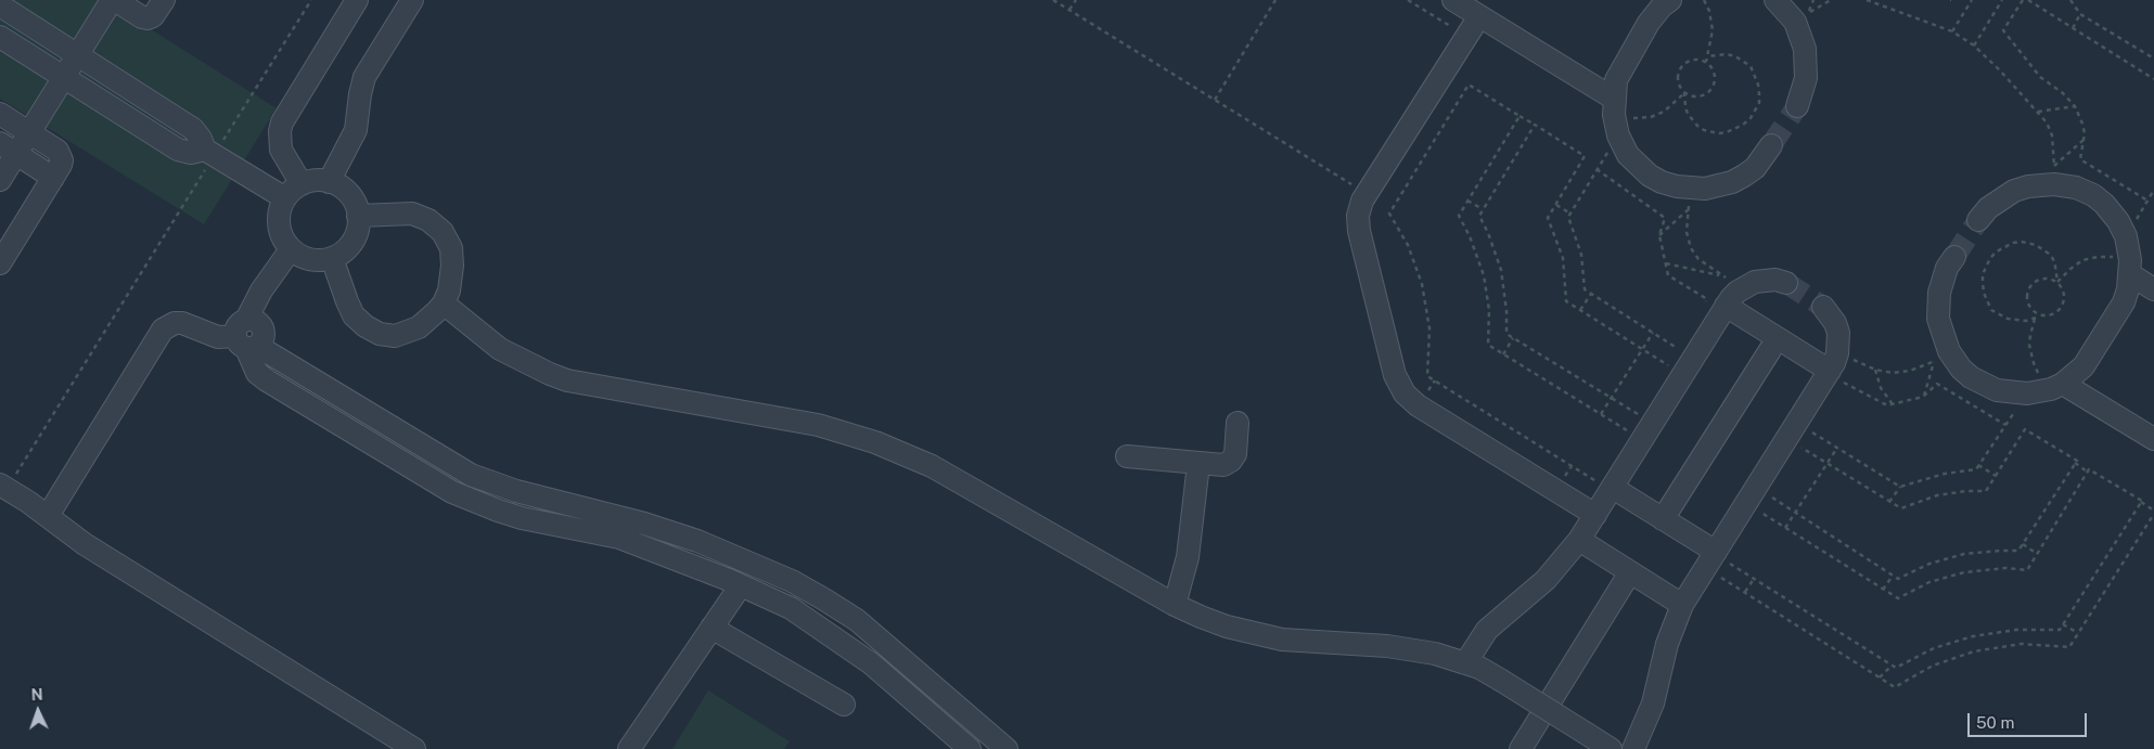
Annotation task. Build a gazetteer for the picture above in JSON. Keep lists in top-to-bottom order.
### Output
{
  "scale_bar": "50 m",
  "north": "top"
}
